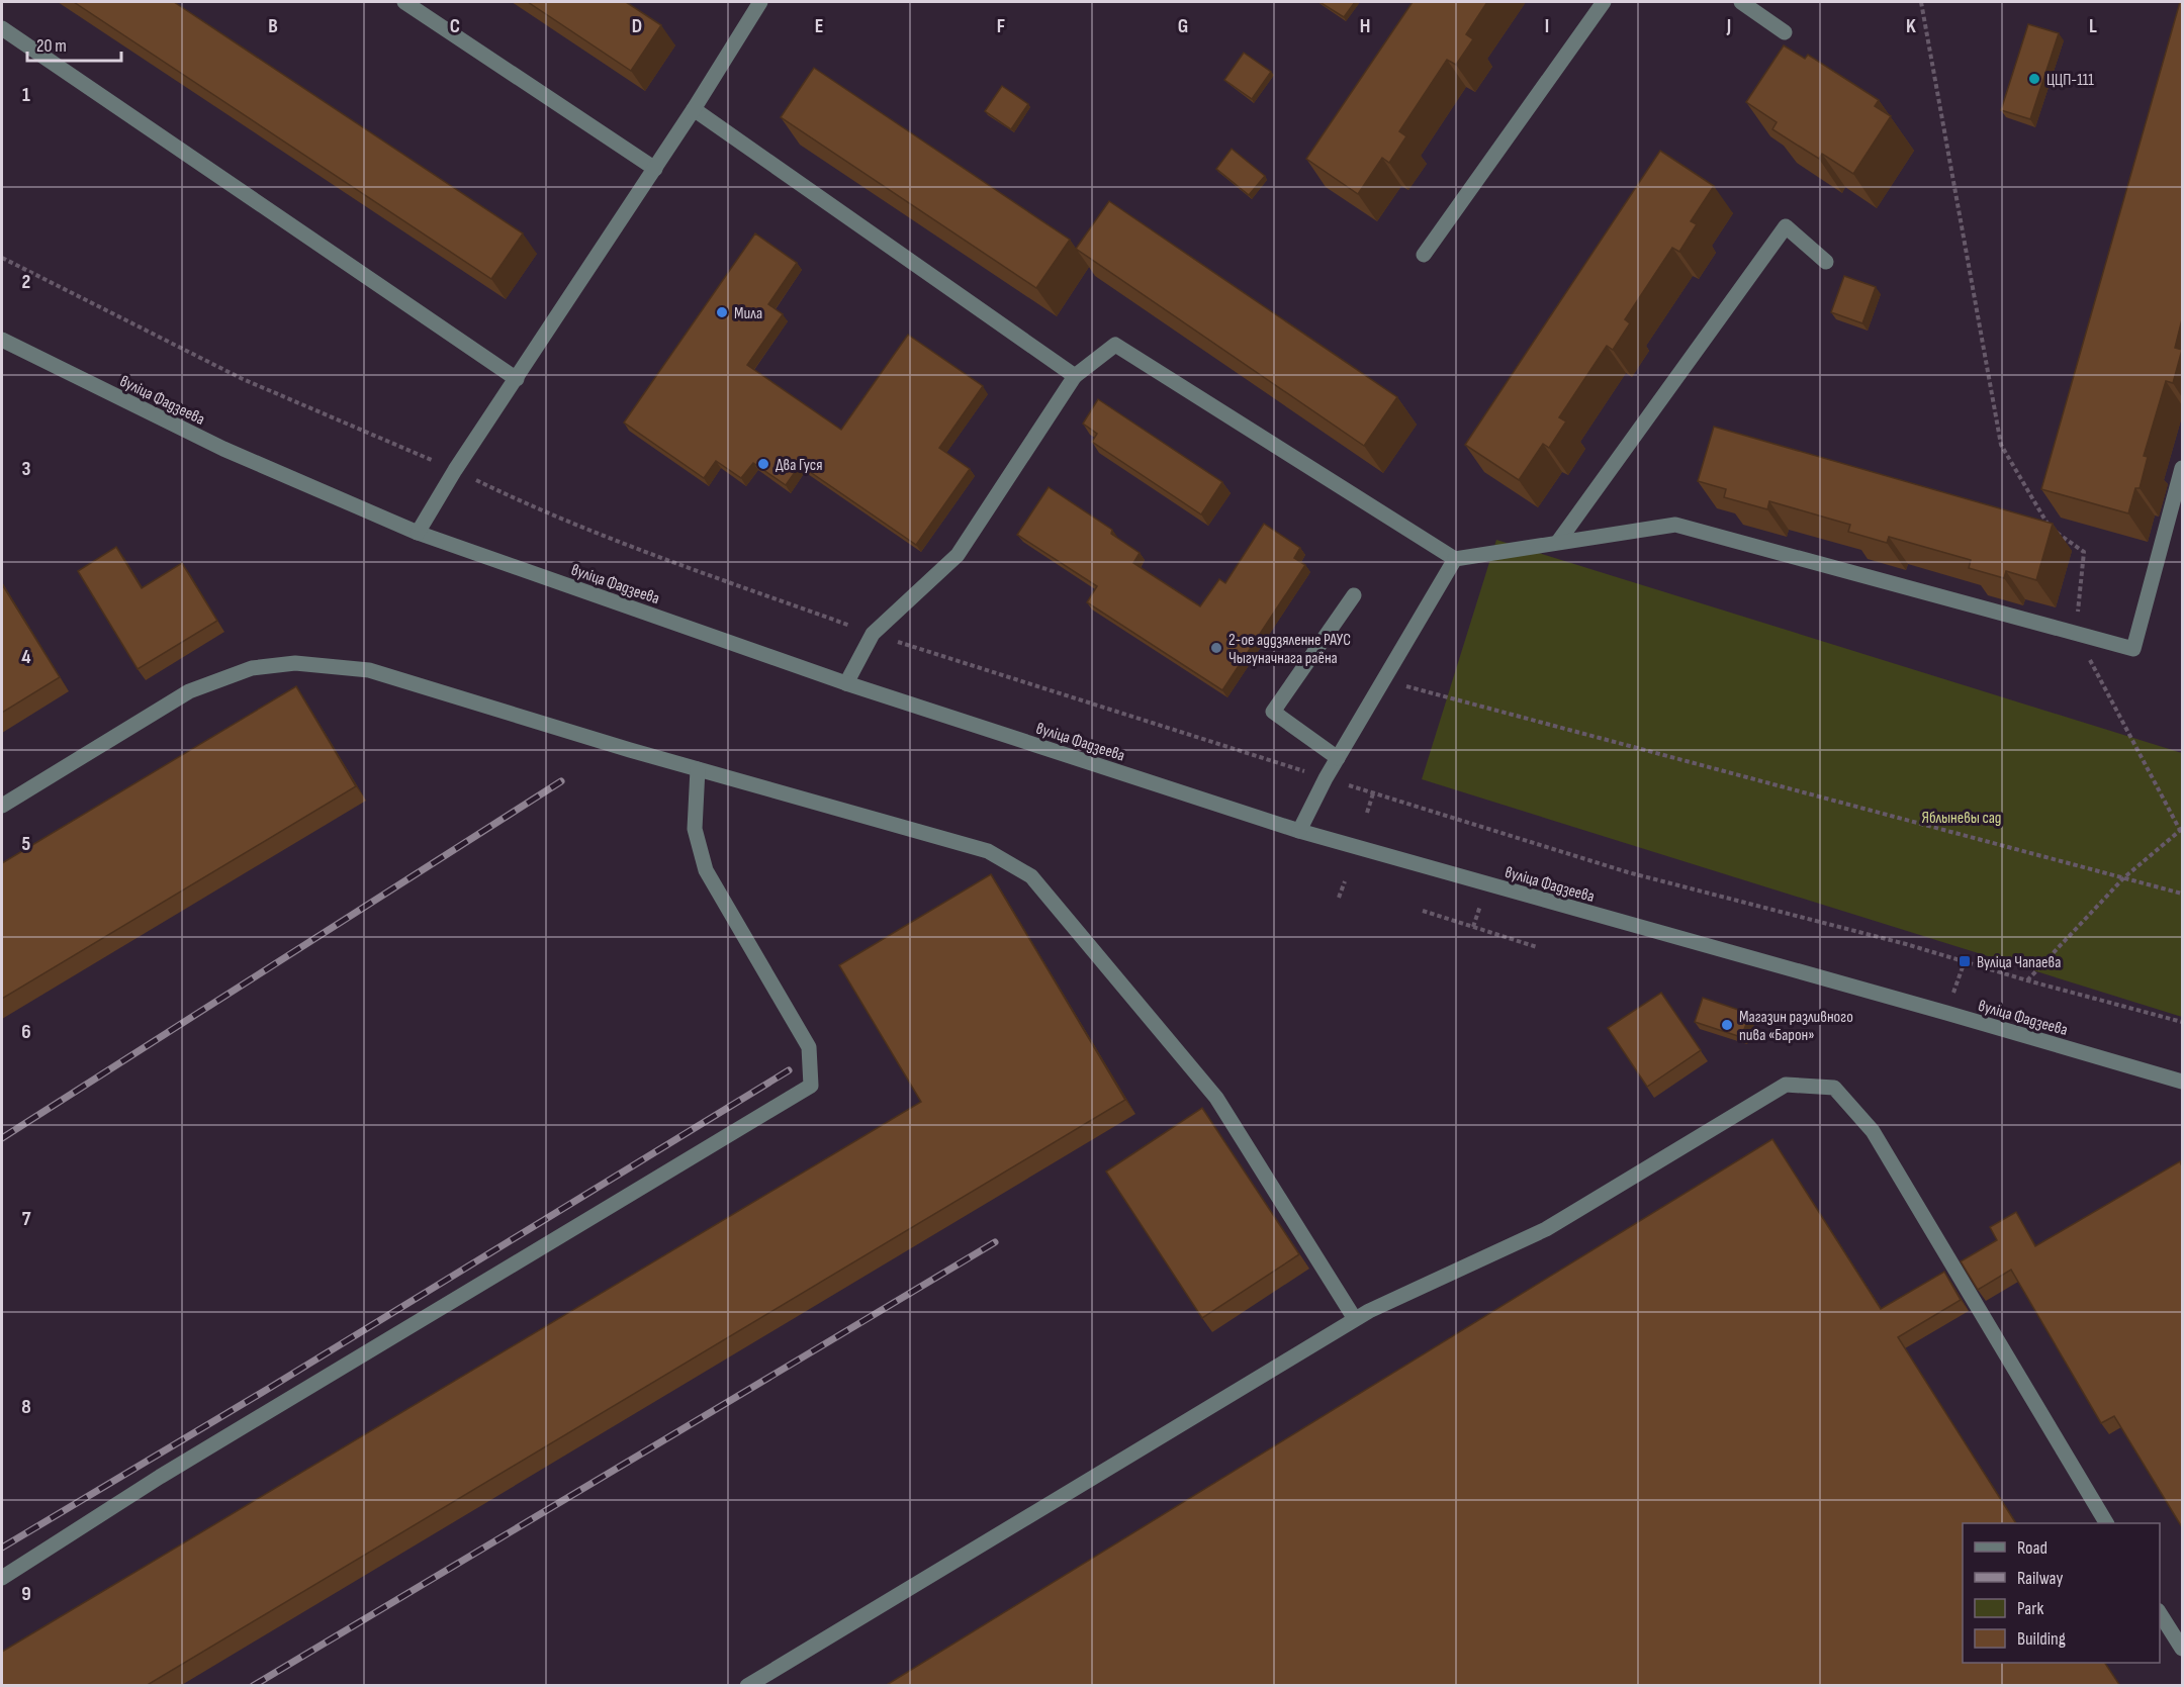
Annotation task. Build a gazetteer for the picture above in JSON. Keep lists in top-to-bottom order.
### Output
{
  "streets": {
    "street": ["вуліца Фадзеева"]
  },
  "parks": ["Яблыневы сад"],
  "places": {
    "other": [
      "ЦЦП-111",
      "Мила",
      "Два Гуся",
      "2-ое аддзяленне РАУС Чыгуначнага раёна",
      "Магазин разливного пива «Барон»"
    ],
    "transit": ["Вуліца Чапаева"]
  },
  "legend": [
    "Road",
    "Railway",
    "Park",
    "Building"
  ],
  "scale_bar": "20 m",
  "grid": {
    "columns": [
      "B",
      "C",
      "D",
      "E",
      "F",
      "G",
      "H",
      "I",
      "J",
      "K",
      "L"
    ],
    "rows": [
      "1",
      "2",
      "3",
      "4",
      "5",
      "6",
      "7",
      "8",
      "9"
    ]
  }
}
